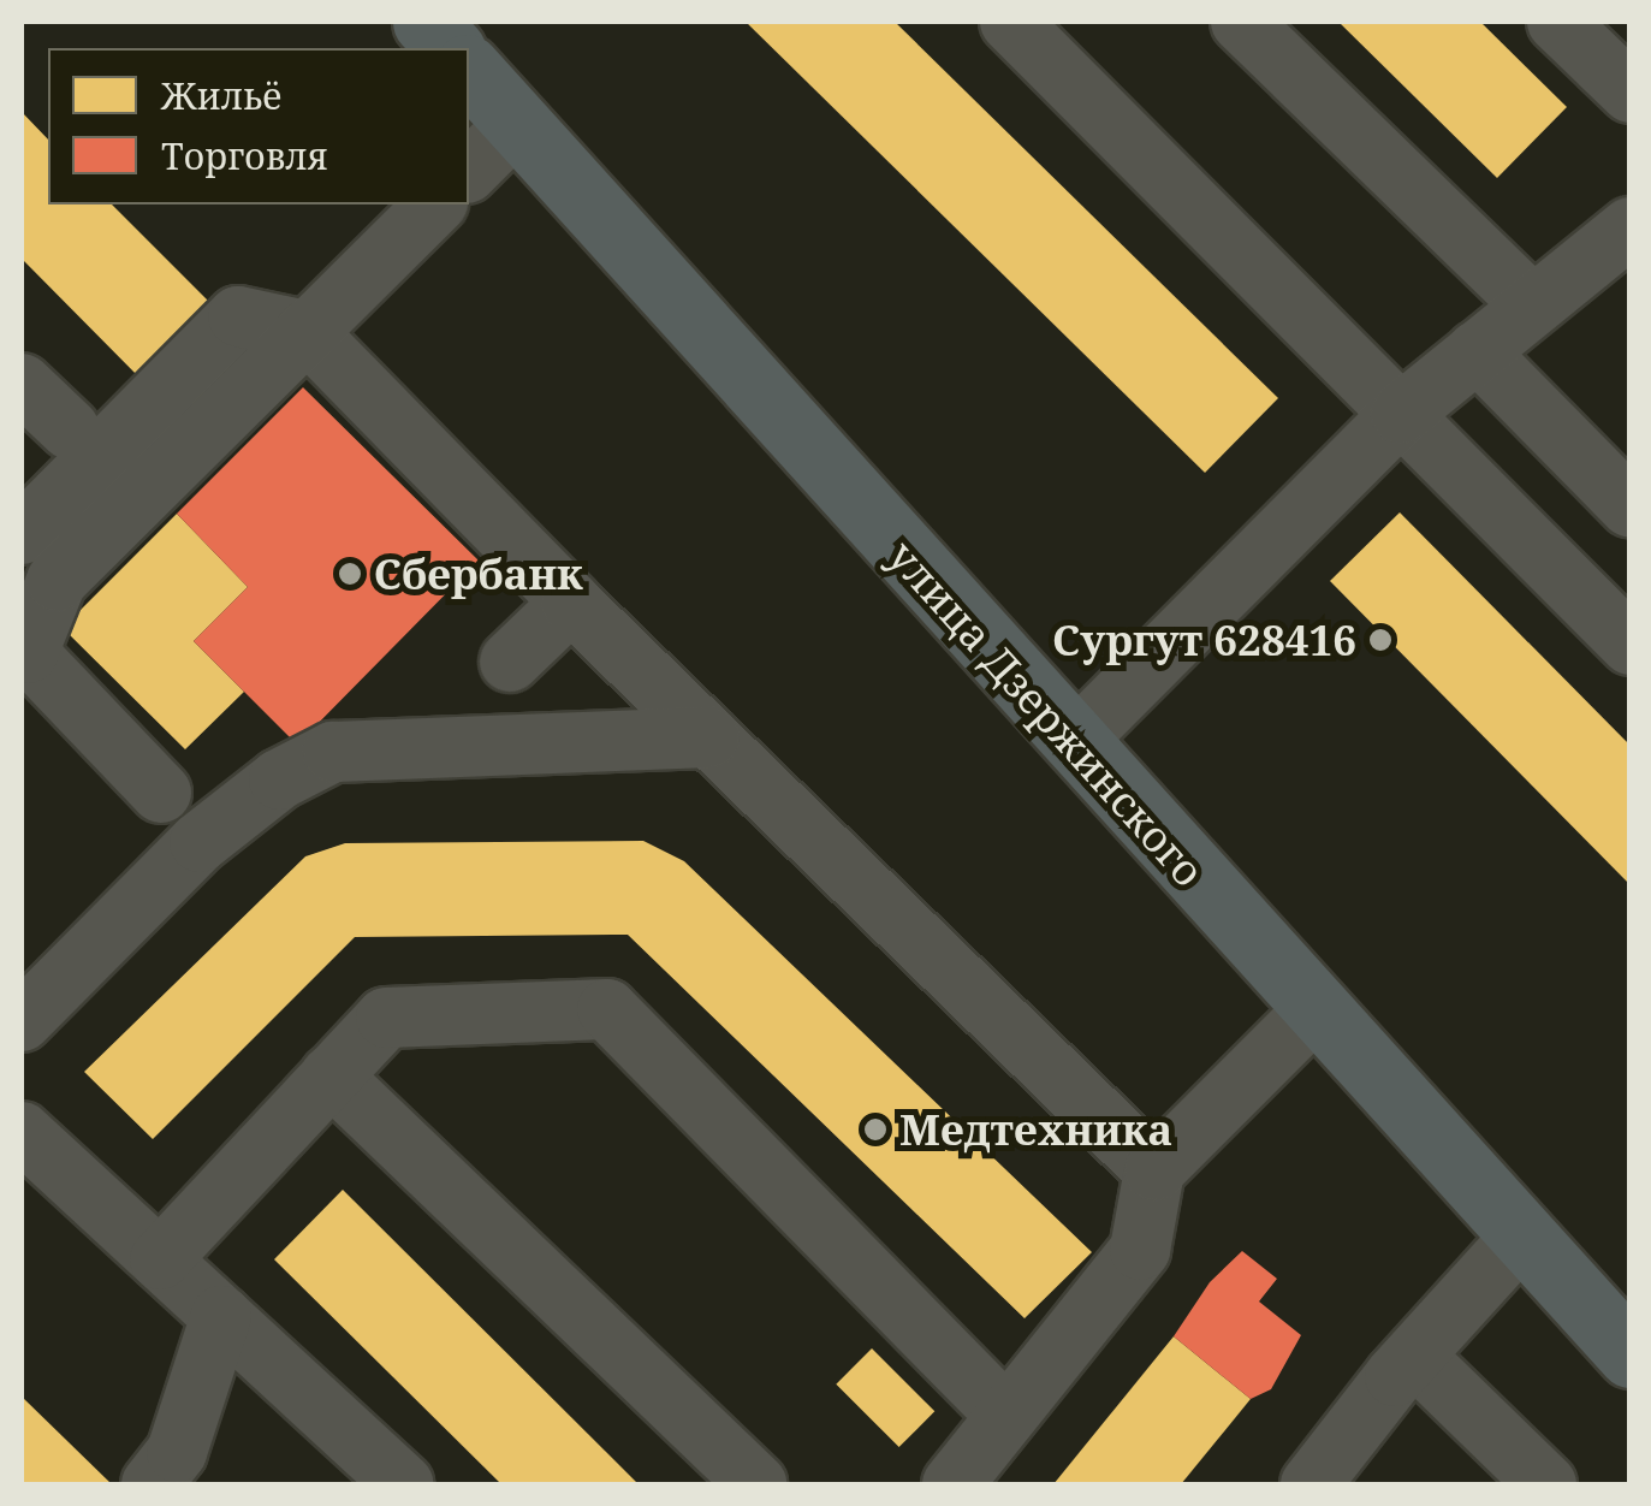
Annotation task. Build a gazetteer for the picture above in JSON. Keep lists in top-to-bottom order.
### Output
{
  "streets": {
    "main road": ["улица Дзержинского"]
  },
  "places": ["Сбербанк", "Сургут 628416", "Медтехника"],
  "legend": ["Жильё", "Торговля"]
}
